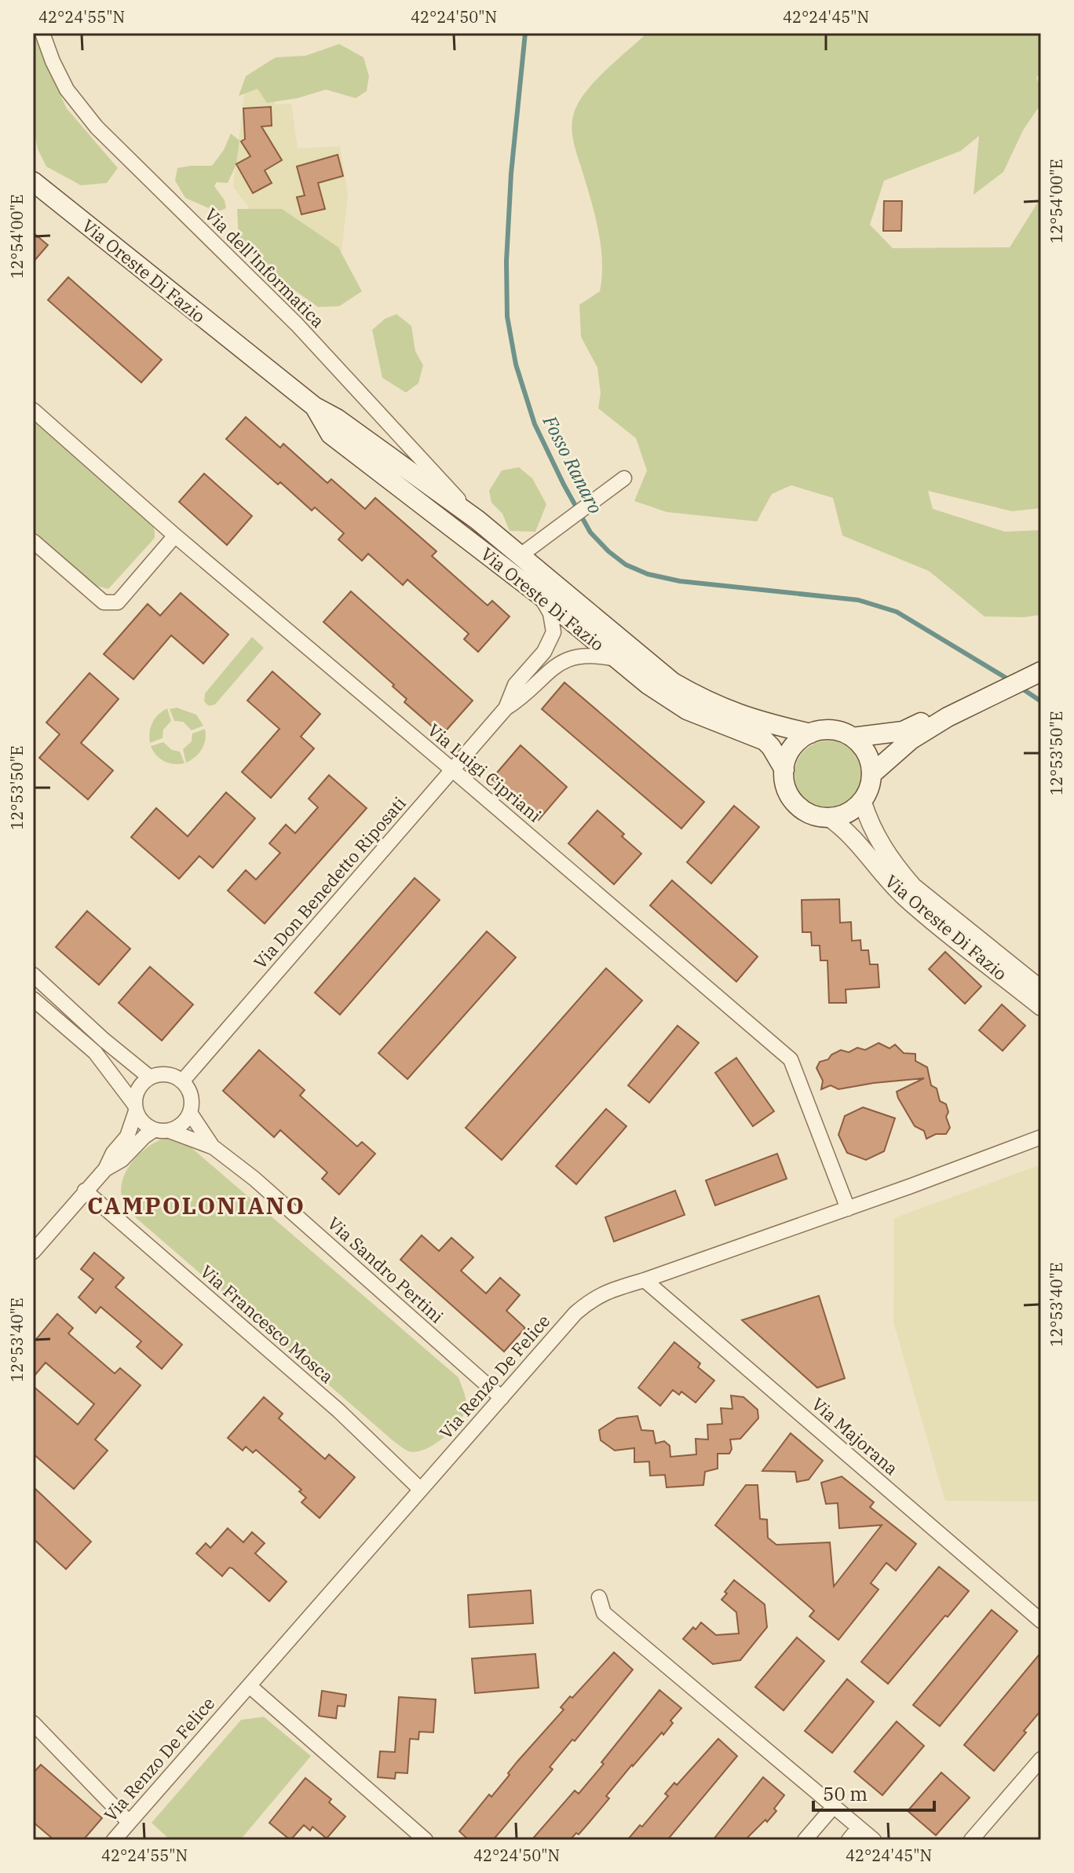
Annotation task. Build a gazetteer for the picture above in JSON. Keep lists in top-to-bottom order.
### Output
{
  "streets": {
    "main road": ["Via Oreste Di Fazio"],
    "street": [
      "Via dell'Informatica",
      "Via Luigi Cipriani",
      "Via Don Benedetto Riposati",
      "Via Sandro Pertini",
      "Via Francesco Mosca",
      "Via Renzo De Felice",
      "Via Majorana"
    ]
  },
  "crossings": [
    ["Via dell'Informatica", "Via Oreste Di Fazio"],
    ["Via Luigi Cipriani", "Via Don Benedetto Riposati"],
    ["Via Luigi Cipriani", "Via Renzo De Felice"],
    ["Via Don Benedetto Riposati", "Via Sandro Pertini"],
    ["Via Sandro Pertini", "Via Renzo De Felice"],
    ["Via Francesco Mosca", "Via Renzo De Felice"],
    ["Via Renzo De Felice", "Via Majorana"]
  ],
  "districts": ["CAMPOLONIANO"],
  "water": ["Fosso Ranaro"],
  "scale_bar": "50 m",
  "coordinates": [
    "42°24'55\"N",
    "42°24'50\"N",
    "42°24'45\"N",
    "12°54'00\"E",
    "12°53'50\"E",
    "12°53'40\"E"
  ]
}
